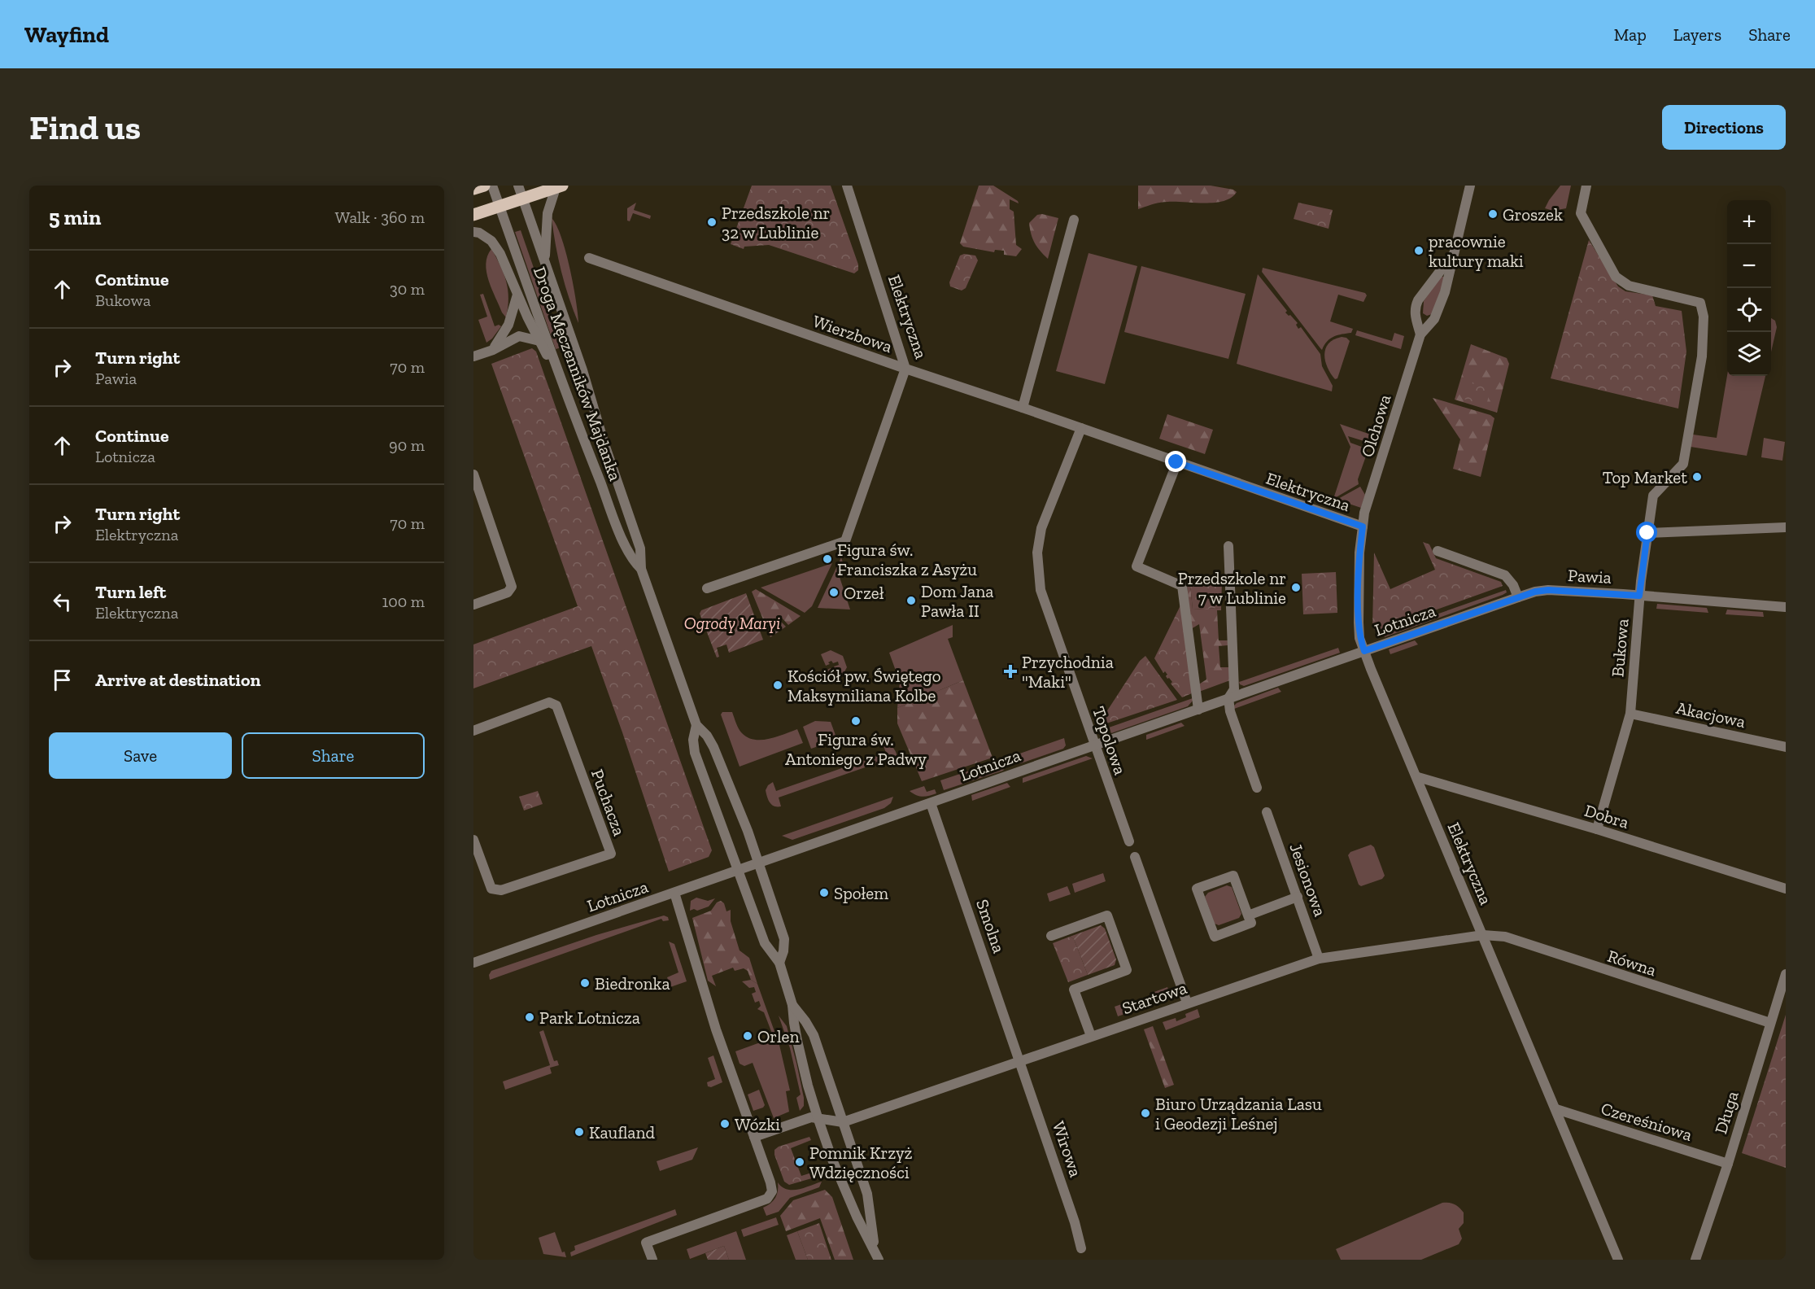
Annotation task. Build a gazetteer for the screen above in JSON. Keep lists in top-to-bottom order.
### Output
{
  "streets": {
    "street": [
      "Elektryczna",
      "Wierzbowa",
      "Droga Męczenników Majdanka",
      "Olchowa",
      "Pawia",
      "Lotnicza",
      "Bukowa",
      "Akacjowa",
      "Topolowa",
      "Puchacza",
      "Dobra",
      "Jesionowa",
      "Smolna",
      "Równa",
      "Startowa",
      "Długa",
      "Czereśniowa",
      "Wirowa"
    ]
  },
  "crossings": [
    ["Elektryczna", "Wierzbowa"],
    ["Elektryczna", "Olchowa"],
    ["Elektryczna", "Lotnicza"],
    ["Elektryczna", "Topolowa"],
    ["Elektryczna", "Dobra"],
    ["Elektryczna", "Równa"],
    ["Elektryczna", "Startowa"],
    ["Elektryczna", "Czereśniowa"],
    ["Droga Męczenników Majdanka", "Lotnicza"],
    ["Droga Męczenników Majdanka", "Startowa"],
    ["Pawia", "Lotnicza"],
    ["Pawia", "Bukowa"],
    ["Lotnicza", "Topolowa"],
    ["Lotnicza", "Smolna"],
    ["Bukowa", "Akacjowa"],
    ["Bukowa", "Dobra"],
    ["Jesionowa", "Startowa"],
    ["Smolna", "Startowa"],
    ["Smolna", "Wirowa"],
    ["Równa", "Startowa"],
    ["Równa", "Długa"],
    ["Startowa", "Wirowa"],
    ["Długa", "Czereśniowa"]
  ],
  "parks": ["Ogrody Maryi"],
  "places": {
    "other": [
      "Groszek",
      "Przedszkole nr 32 w Lublinie",
      "pracownie kultury maki",
      "Top Market",
      "Figura św. Franciszka z Asyżu",
      "Przedszkole nr 7 w Lublinie",
      "Orzeł",
      "Dom Jana Pawła II",
      "Kościół pw. Świętego Maksymiliana Kolbe",
      "Figura św. Antoniego z Padwy",
      "Społem",
      "Biedronka",
      "Park Lotnicza",
      "Orlen",
      "Biuro Urządzania Lasu i Geodezji Leśnej",
      "Wózki",
      "Kaufland",
      "Pomnik Krzyż Wdzięczności"
    ],
    "health": ["Przychodnia \"Maki\""]
  },
  "page": {
    "header": "Wayfind",
    "nav": ["Map", "Layers", "Share"],
    "buttons": [
      "Directions",
      ["Save", "Share"]
    ],
    "title": "Find us",
    "heading": ["5 min", "Walk · 360 m"],
    "map_buttons": ["+", "−"],
    "list": [
      ["Continue", "Bukowa", "30 m"],
      ["Turn right", "Pawia", "70 m"],
      ["Continue", "Lotnicza", "90 m"],
      ["Turn right", "Elektryczna", "70 m"],
      ["Turn left", "Elektryczna", "100 m"],
      "Arrive at destination"
    ]
  }
}
